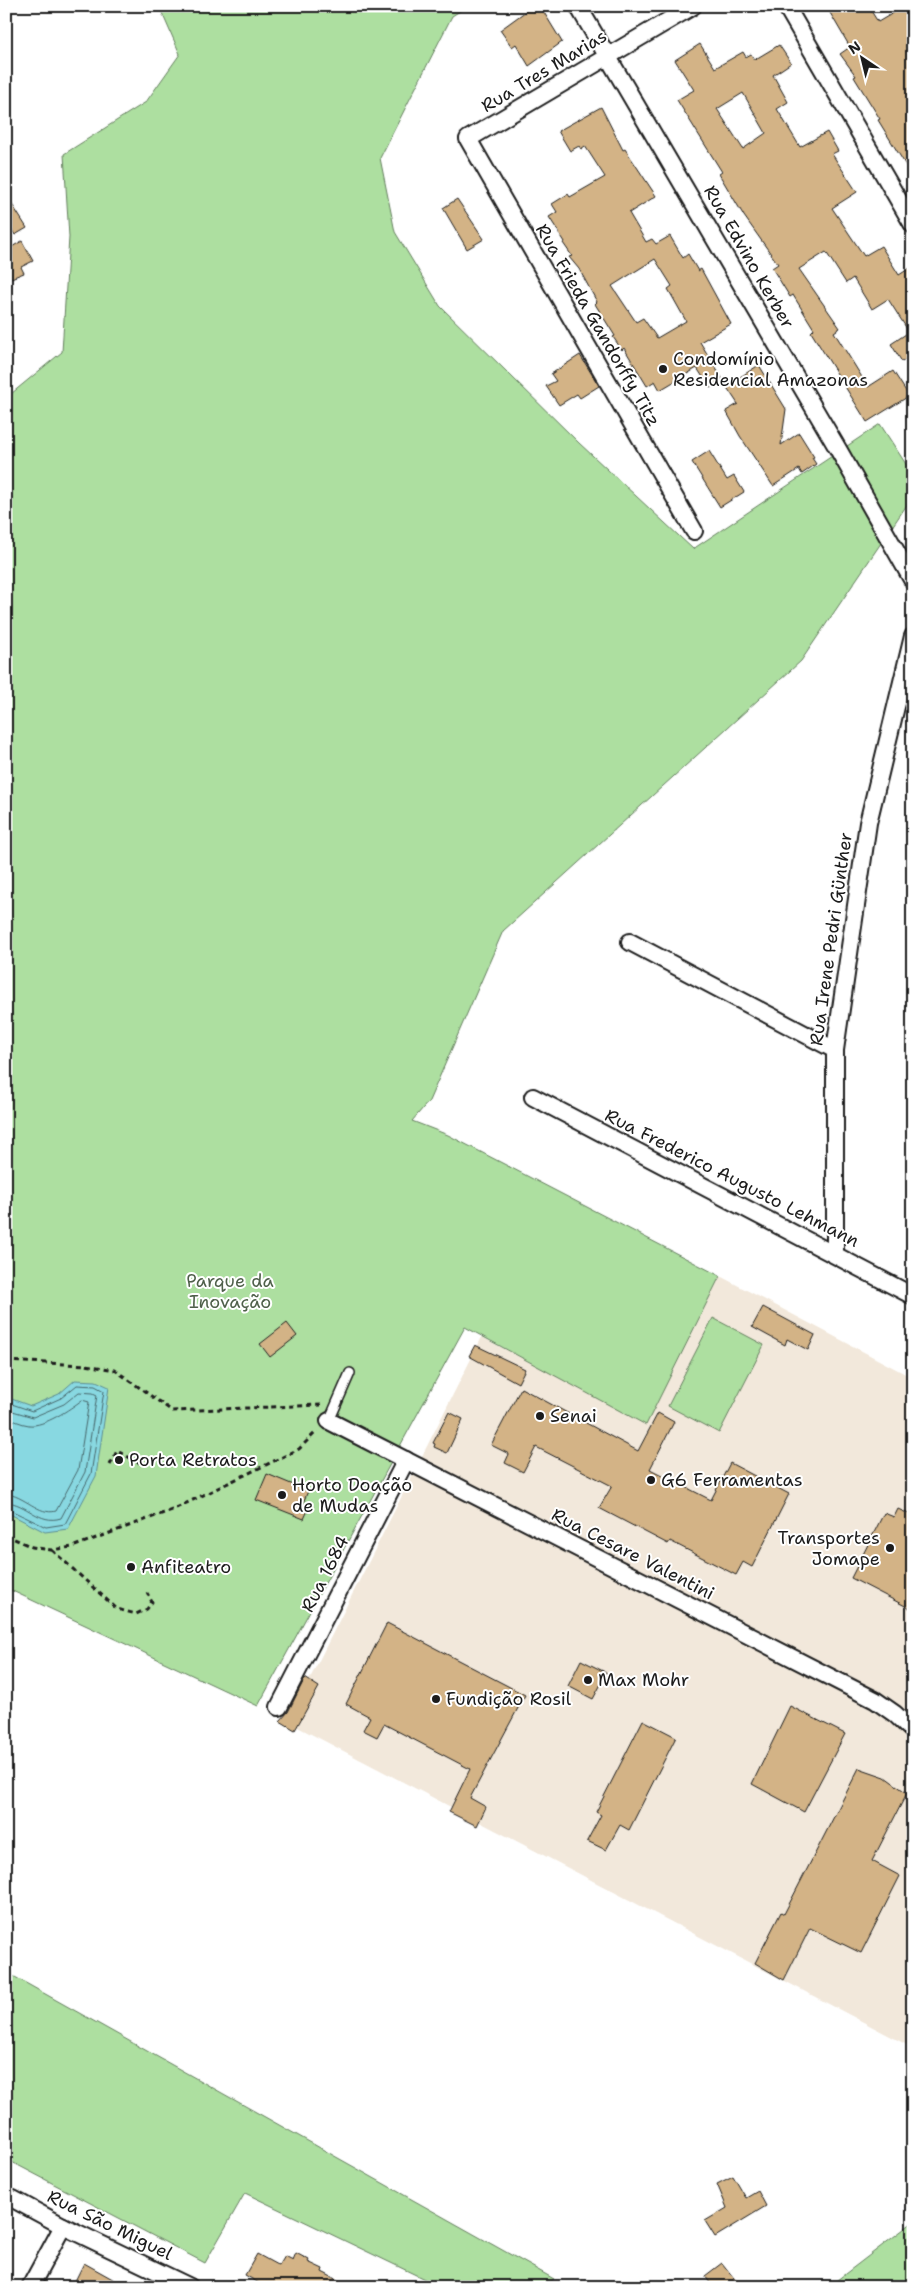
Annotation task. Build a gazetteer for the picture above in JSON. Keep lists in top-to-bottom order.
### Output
{
  "streets": {
    "street": [
      "Rua Tres Marias",
      "Rua Edvino Kerber",
      "Rua Frieda Gandorffy Titz",
      "Rua Irene Pedri Günther",
      "Rua Frederico Augusto Lehmann",
      "Rua Cesare Valentini",
      "Rua 1684",
      "Rua São Miguel"
    ]
  },
  "crossings": [
    ["Rua Tres Marias", "Rua Edvino Kerber"],
    ["Rua Tres Marias", "Rua Frieda Gandorffy Titz"],
    ["Rua Irene Pedri Günther", "Rua Frederico Augusto Lehmann"],
    ["Rua Cesare Valentini", "Rua 1684"]
  ],
  "parks": ["Parque da Inovação"],
  "places": [
    "Condomínio Residencial Amazonas",
    "Senai",
    "Porta Retratos",
    "G6 Ferramentas",
    "Horto Doação de Mudas",
    "Transportes Jomape",
    "Anfiteatro",
    "Max Mohr",
    "Fundição Rosil"
  ],
  "north": "top left"
}
